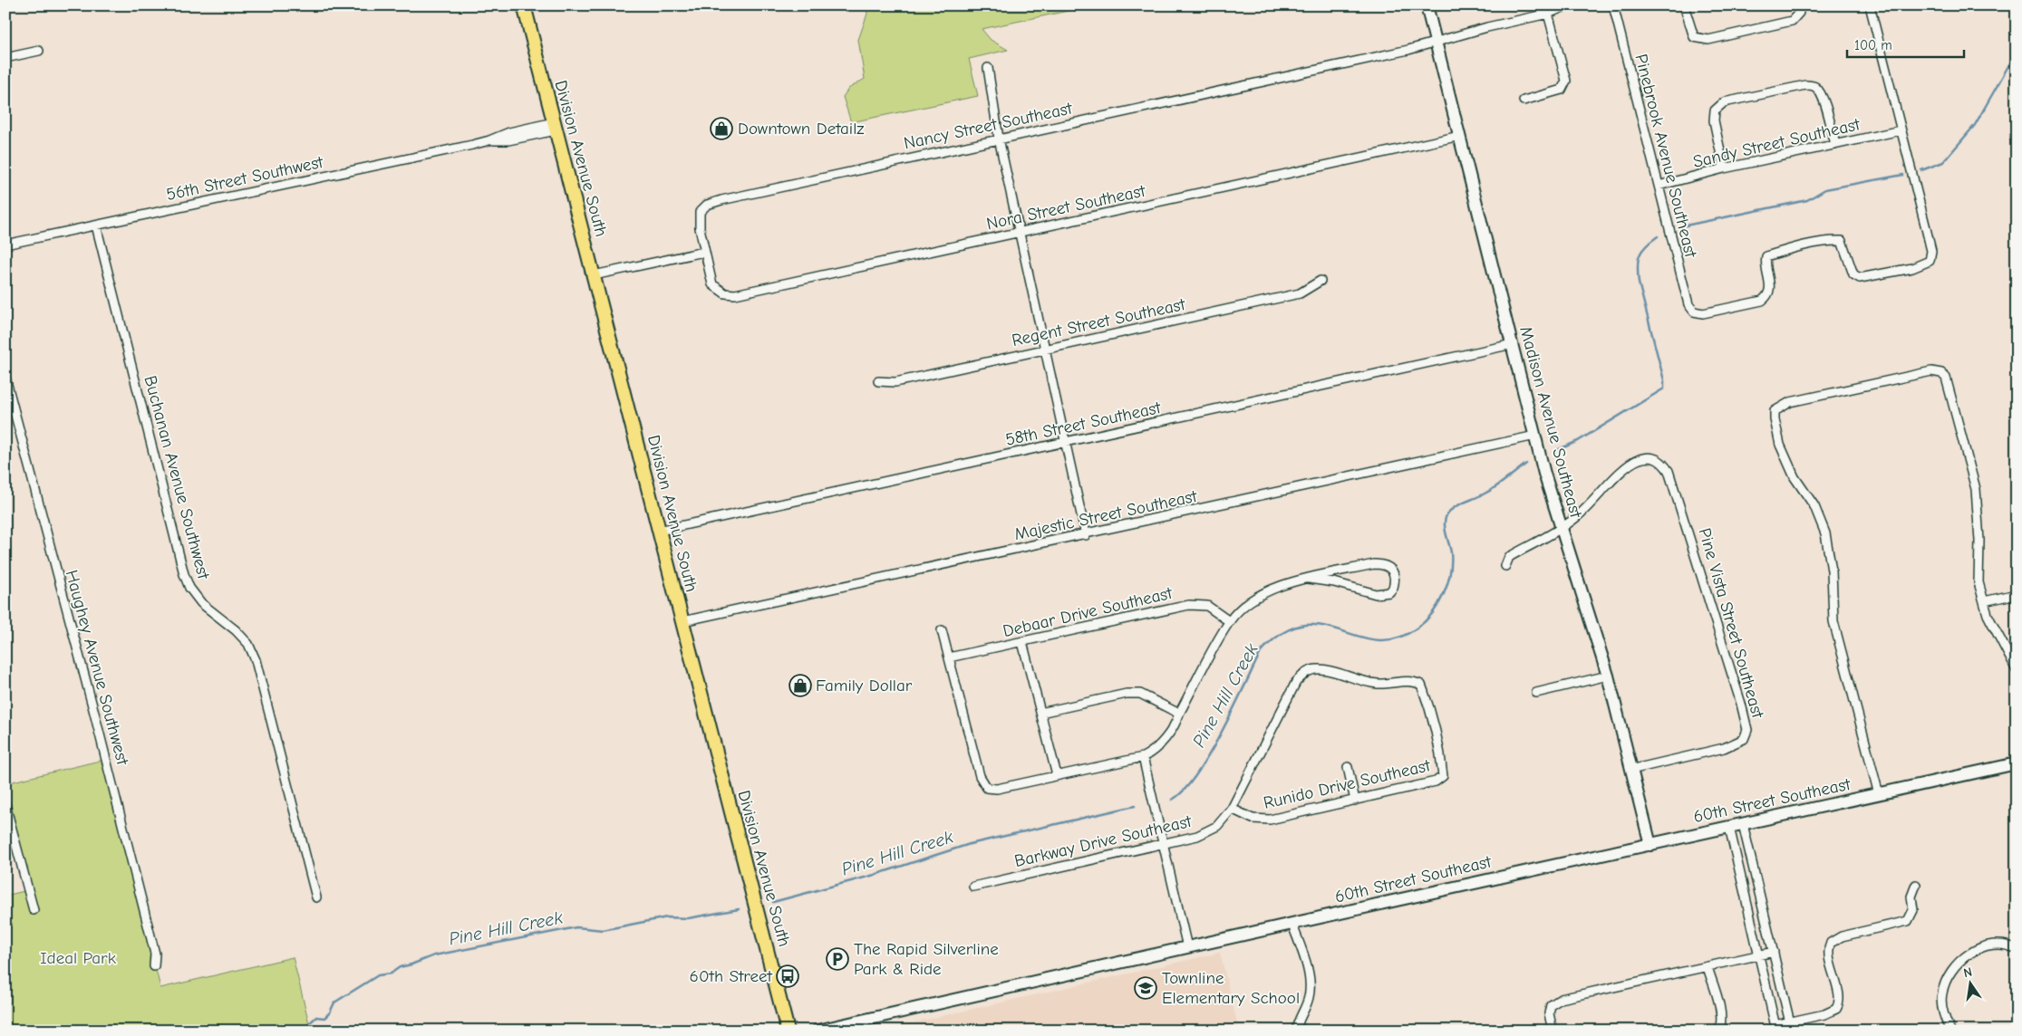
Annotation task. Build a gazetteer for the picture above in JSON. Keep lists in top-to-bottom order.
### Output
{
  "streets": {
    "main road": ["Division Avenue South", "Madison Avenue Southeast", "60th Street Southeast"],
    "street": [
      "Nancy Street Southeast",
      "Sandy Street Southeast",
      "Pinebrook Avenue Southeast",
      "56th Street Southwest",
      "Nora Street Southeast",
      "Regent Street Southeast",
      "58th Street Southeast",
      "Buchanan Avenue Southwest",
      "Majestic Street Southeast",
      "Debaar Drive Southeast",
      "Pine Vista Street Southeast",
      "Haughey Avenue Southwest",
      "Runido Drive Southeast",
      "Barkway Drive Southeast"
    ]
  },
  "crossings": [
    ["Nancy Street Southeast", "Nora Street Southeast"],
    ["Nancy Street Southeast", "Madison Avenue Southeast"],
    ["Sandy Street Southeast", "Pinebrook Avenue Southeast"],
    ["Division Avenue South", "56th Street Southwest"],
    ["Division Avenue South", "58th Street Southeast"],
    ["Division Avenue South", "Majestic Street Southeast"],
    ["56th Street Southwest", "Buchanan Avenue Southwest"],
    ["Nora Street Southeast", "Madison Avenue Southeast"],
    ["Madison Avenue Southeast", "58th Street Southeast"],
    ["Madison Avenue Southeast", "Majestic Street Southeast"],
    ["Madison Avenue Southeast", "Pine Vista Street Southeast"],
    ["Madison Avenue Southeast", "60th Street Southeast"],
    ["Runido Drive Southeast", "Barkway Drive Southeast"]
  ],
  "water": ["Pine Hill Creek"],
  "parks": ["Ideal Park"],
  "places": {
    "shop": ["Downtown Detailz", "Family Dollar"],
    "parking": ["The Rapid Silverline Park & Ride"],
    "bus stop": ["60th Street"],
    "school or university": ["Townline Elementary School"]
  },
  "scale_bar": "100 m",
  "north": "top"
}
